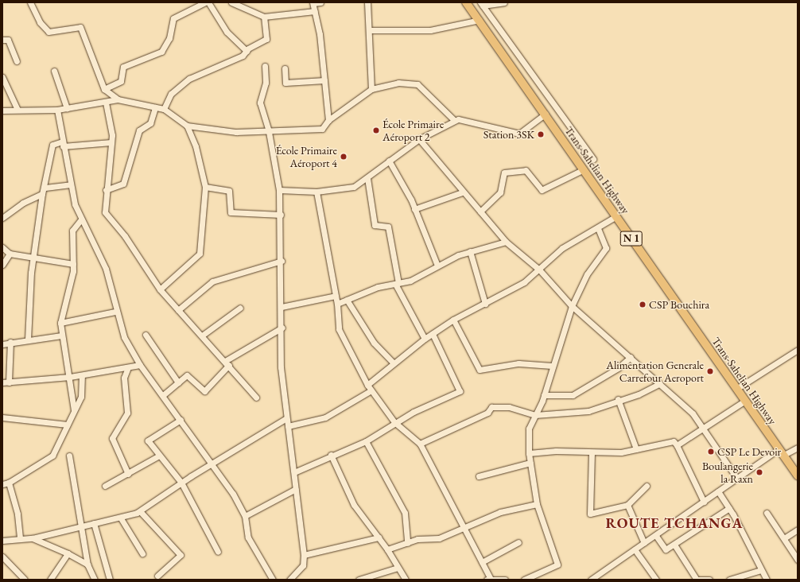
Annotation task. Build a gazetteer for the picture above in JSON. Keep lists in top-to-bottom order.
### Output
{
  "streets": {
    "highway": ["Trans-Sahelian Highway", "N 1"]
  },
  "districts": ["ROUTE TCHANGA"],
  "places": [
    "École Primaire Aéroport 2",
    "Station 3SK",
    "École Primaire Aéroport 4",
    "CSP Bouchira",
    "Alimentation Generale Carrefour Aeroport",
    "CSP Le Devoir",
    "Boulangerie la Raxn"
  ]
}
